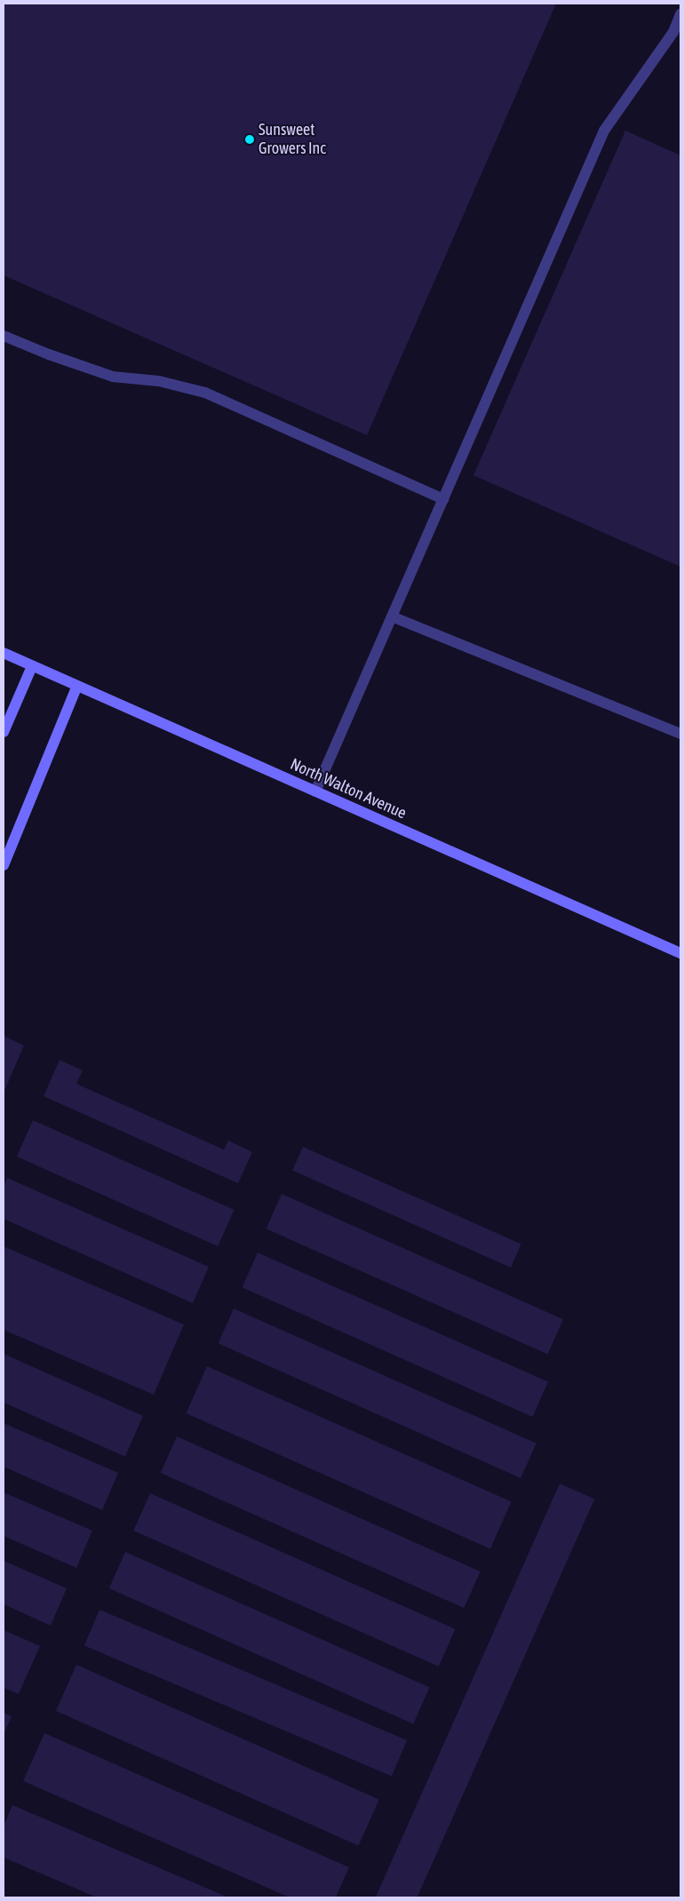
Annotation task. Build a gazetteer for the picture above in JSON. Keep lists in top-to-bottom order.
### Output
{
  "streets": {
    "main road": ["North Walton Avenue"]
  },
  "places": ["Sunsweet Growers Inc"]
}
